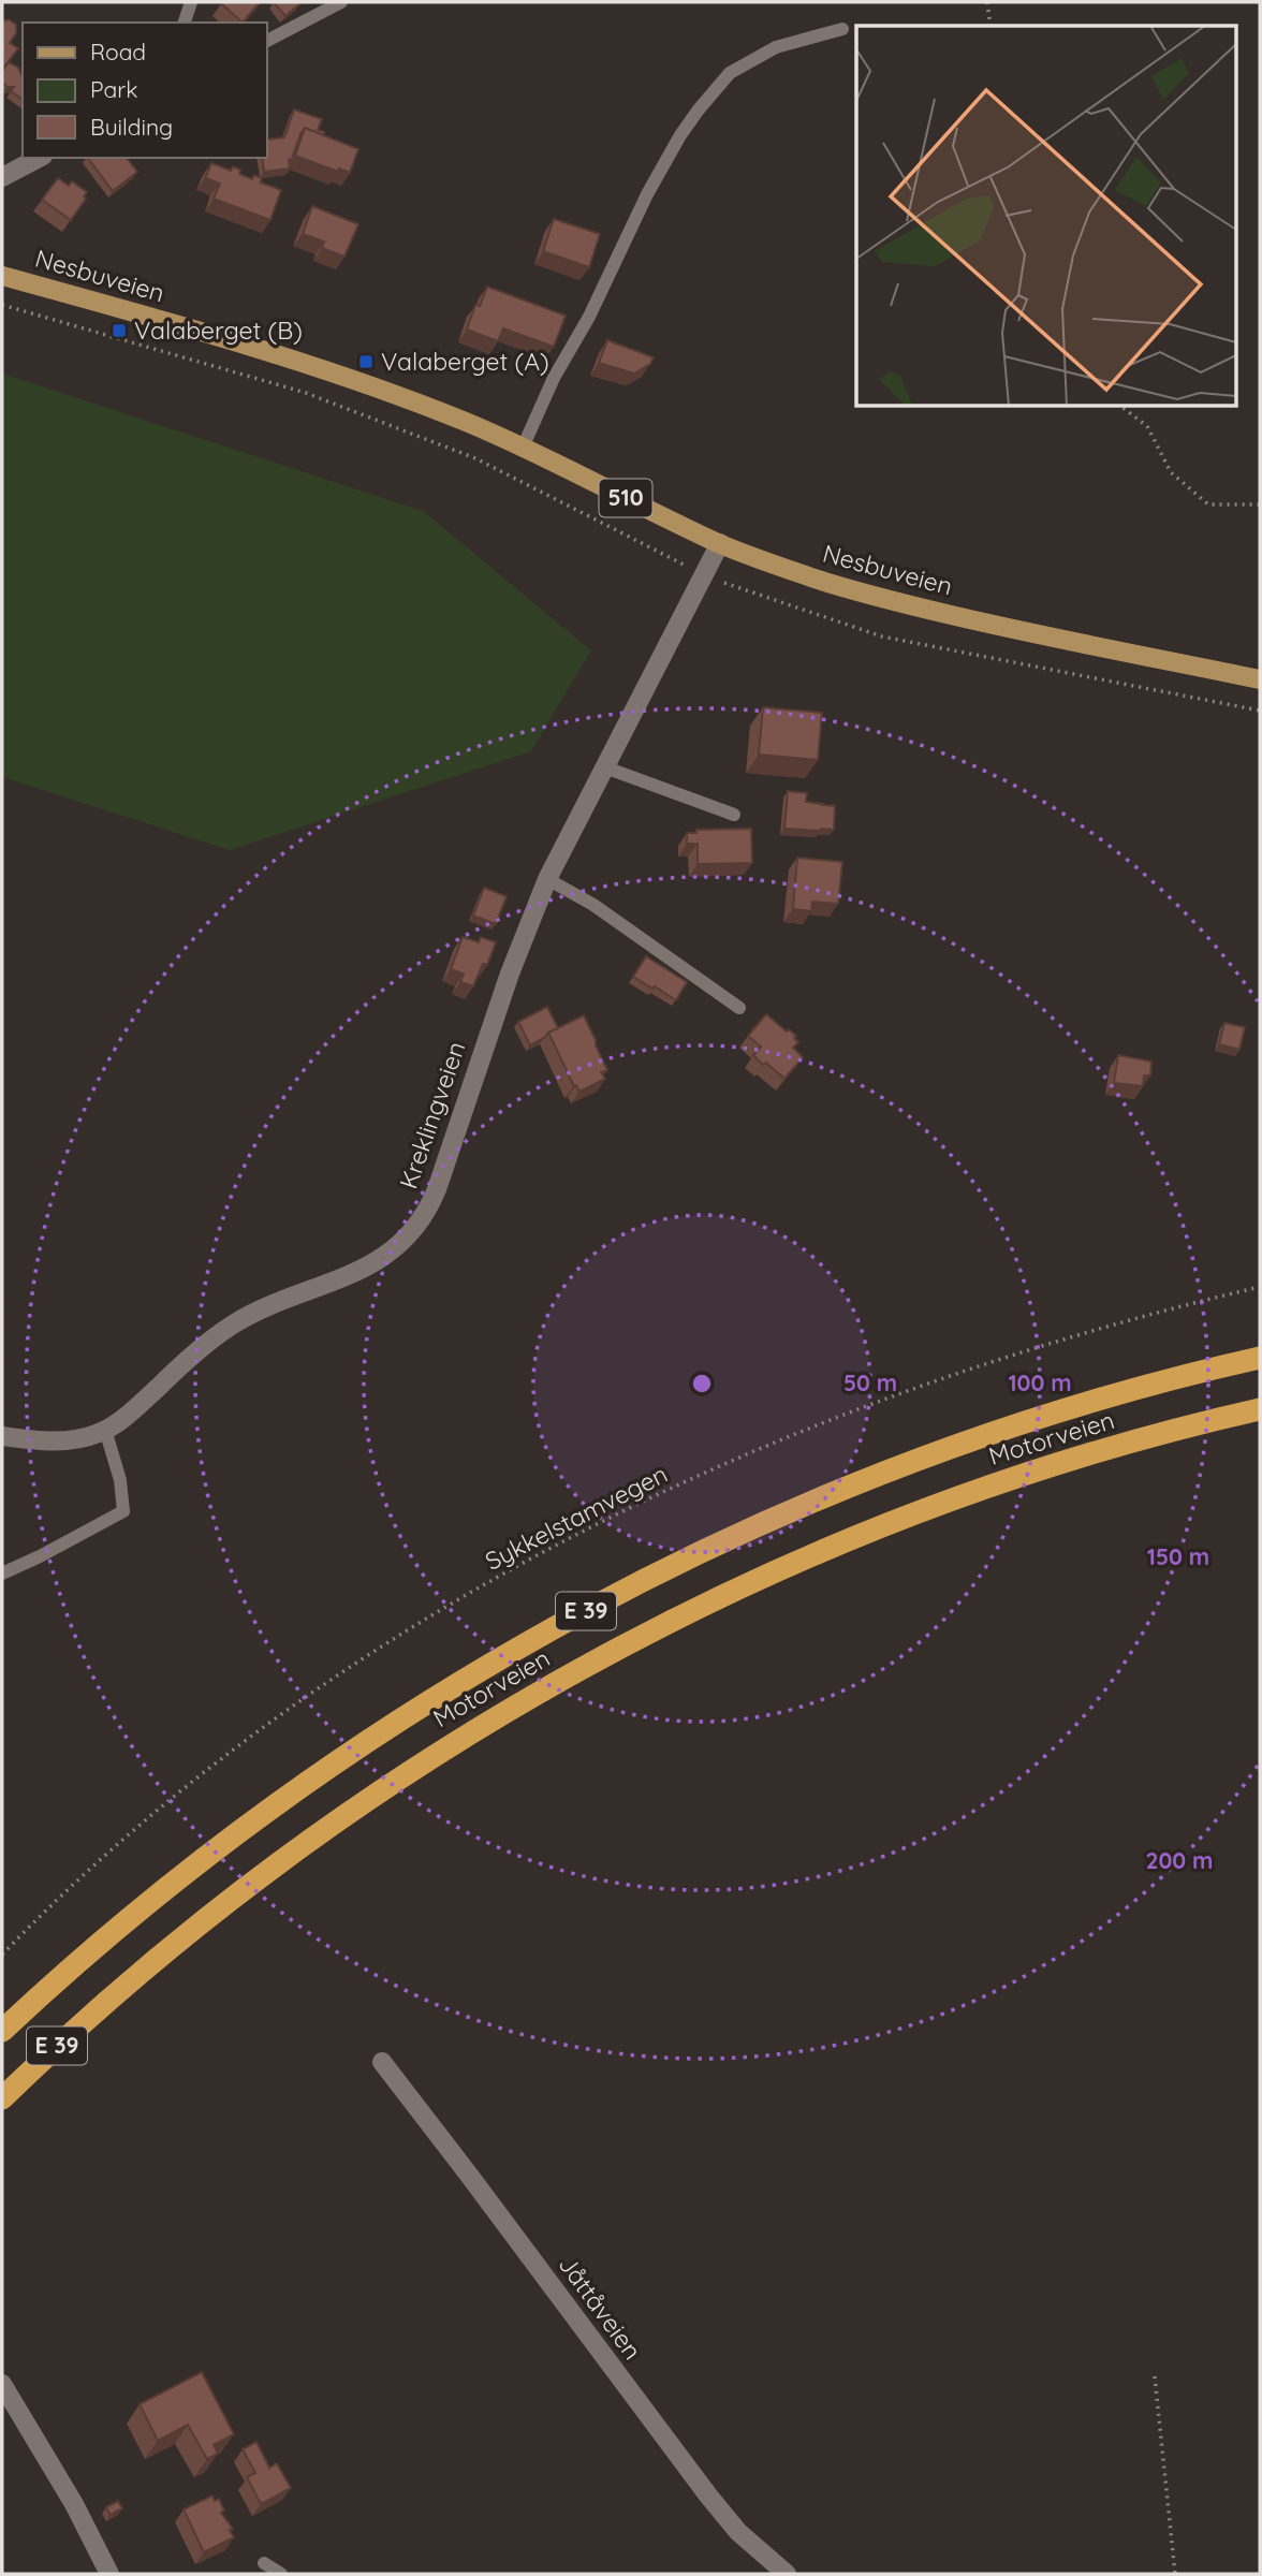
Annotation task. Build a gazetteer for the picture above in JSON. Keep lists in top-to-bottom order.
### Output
{
  "streets": {
    "highway": ["Motorveien", "E 39"],
    "main road": ["Nesbuveien", "510"],
    "street": ["Kreklingveien", "Jåttåveien"],
    "path": ["Sykkelstamvegen"]
  },
  "crossings": [
    ["Nesbuveien", "Kreklingveien"]
  ],
  "places": {
    "transit": ["Valaberget (B)", "Valaberget (A)"]
  },
  "legend": ["Road", "Park", "Building"],
  "rings": [
    "50 m",
    "100 m",
    "150 m",
    "200 m"
  ]
}
